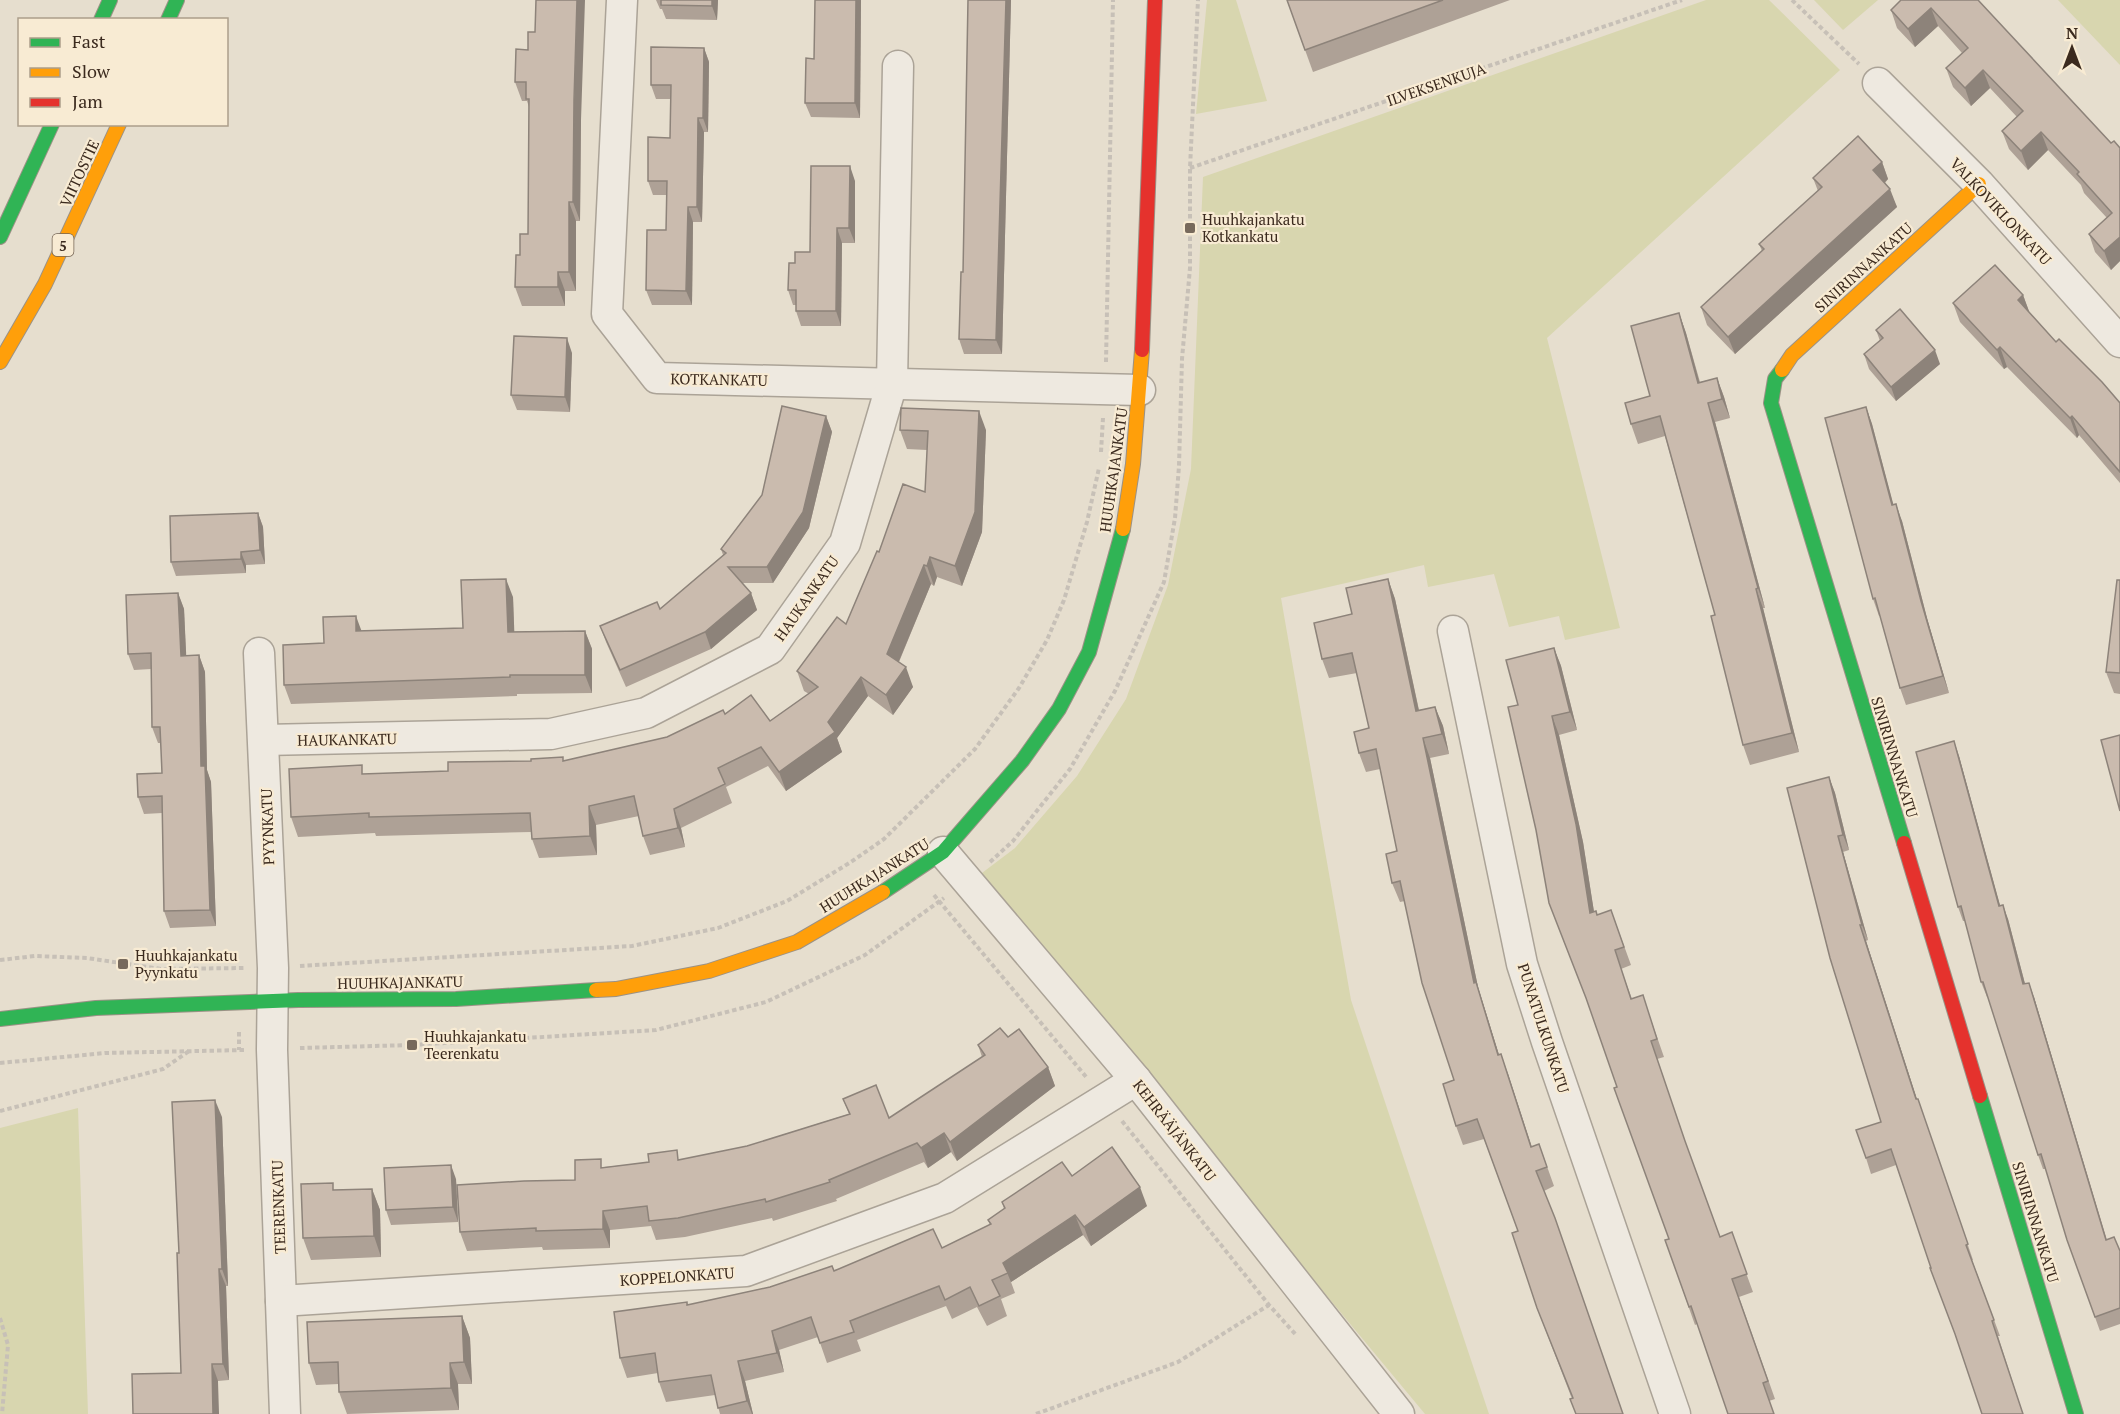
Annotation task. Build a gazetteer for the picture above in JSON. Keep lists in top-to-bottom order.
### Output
{
  "streets": {
    "main road": [
      "VIITOSTIE",
      "5",
      "SINIRINNANKATU",
      "HUUHKAJANKATU"
    ],
    "street": [
      "VALKOVIKLONKATU",
      "KOTKANKATU",
      "HAUKANKATU",
      "PYYNKATU",
      "PUNATULKUNKATU",
      "KEHRÄÄJÄNKATU",
      "TEERENKATU",
      "KOPPELONKATU"
    ],
    "path": ["ILVEKSENKUJA"]
  },
  "crossings": [
    ["VALKOVIKLONKATU", "SINIRINNANKATU"],
    ["KOTKANKATU", "HUUHKAJANKATU"],
    ["KOTKANKATU", "HAUKANKATU"],
    ["HUUHKAJANKATU", "PYYNKATU"],
    ["HUUHKAJANKATU", "KEHRÄÄJÄNKATU"],
    ["HUUHKAJANKATU", "TEERENKATU"],
    ["HAUKANKATU", "PYYNKATU"],
    ["PYYNKATU", "TEERENKATU"],
    ["KEHRÄÄJÄNKATU", "KOPPELONKATU"],
    ["TEERENKATU", "KOPPELONKATU"]
  ],
  "places": {
    "transit": ["Huuhkajankatu Kotkankatu", "Huuhkajankatu Pyynkatu", "Huuhkajankatu Teerenkatu"]
  },
  "legend": ["Fast", "Slow", "Jam"],
  "north": "top"
}
